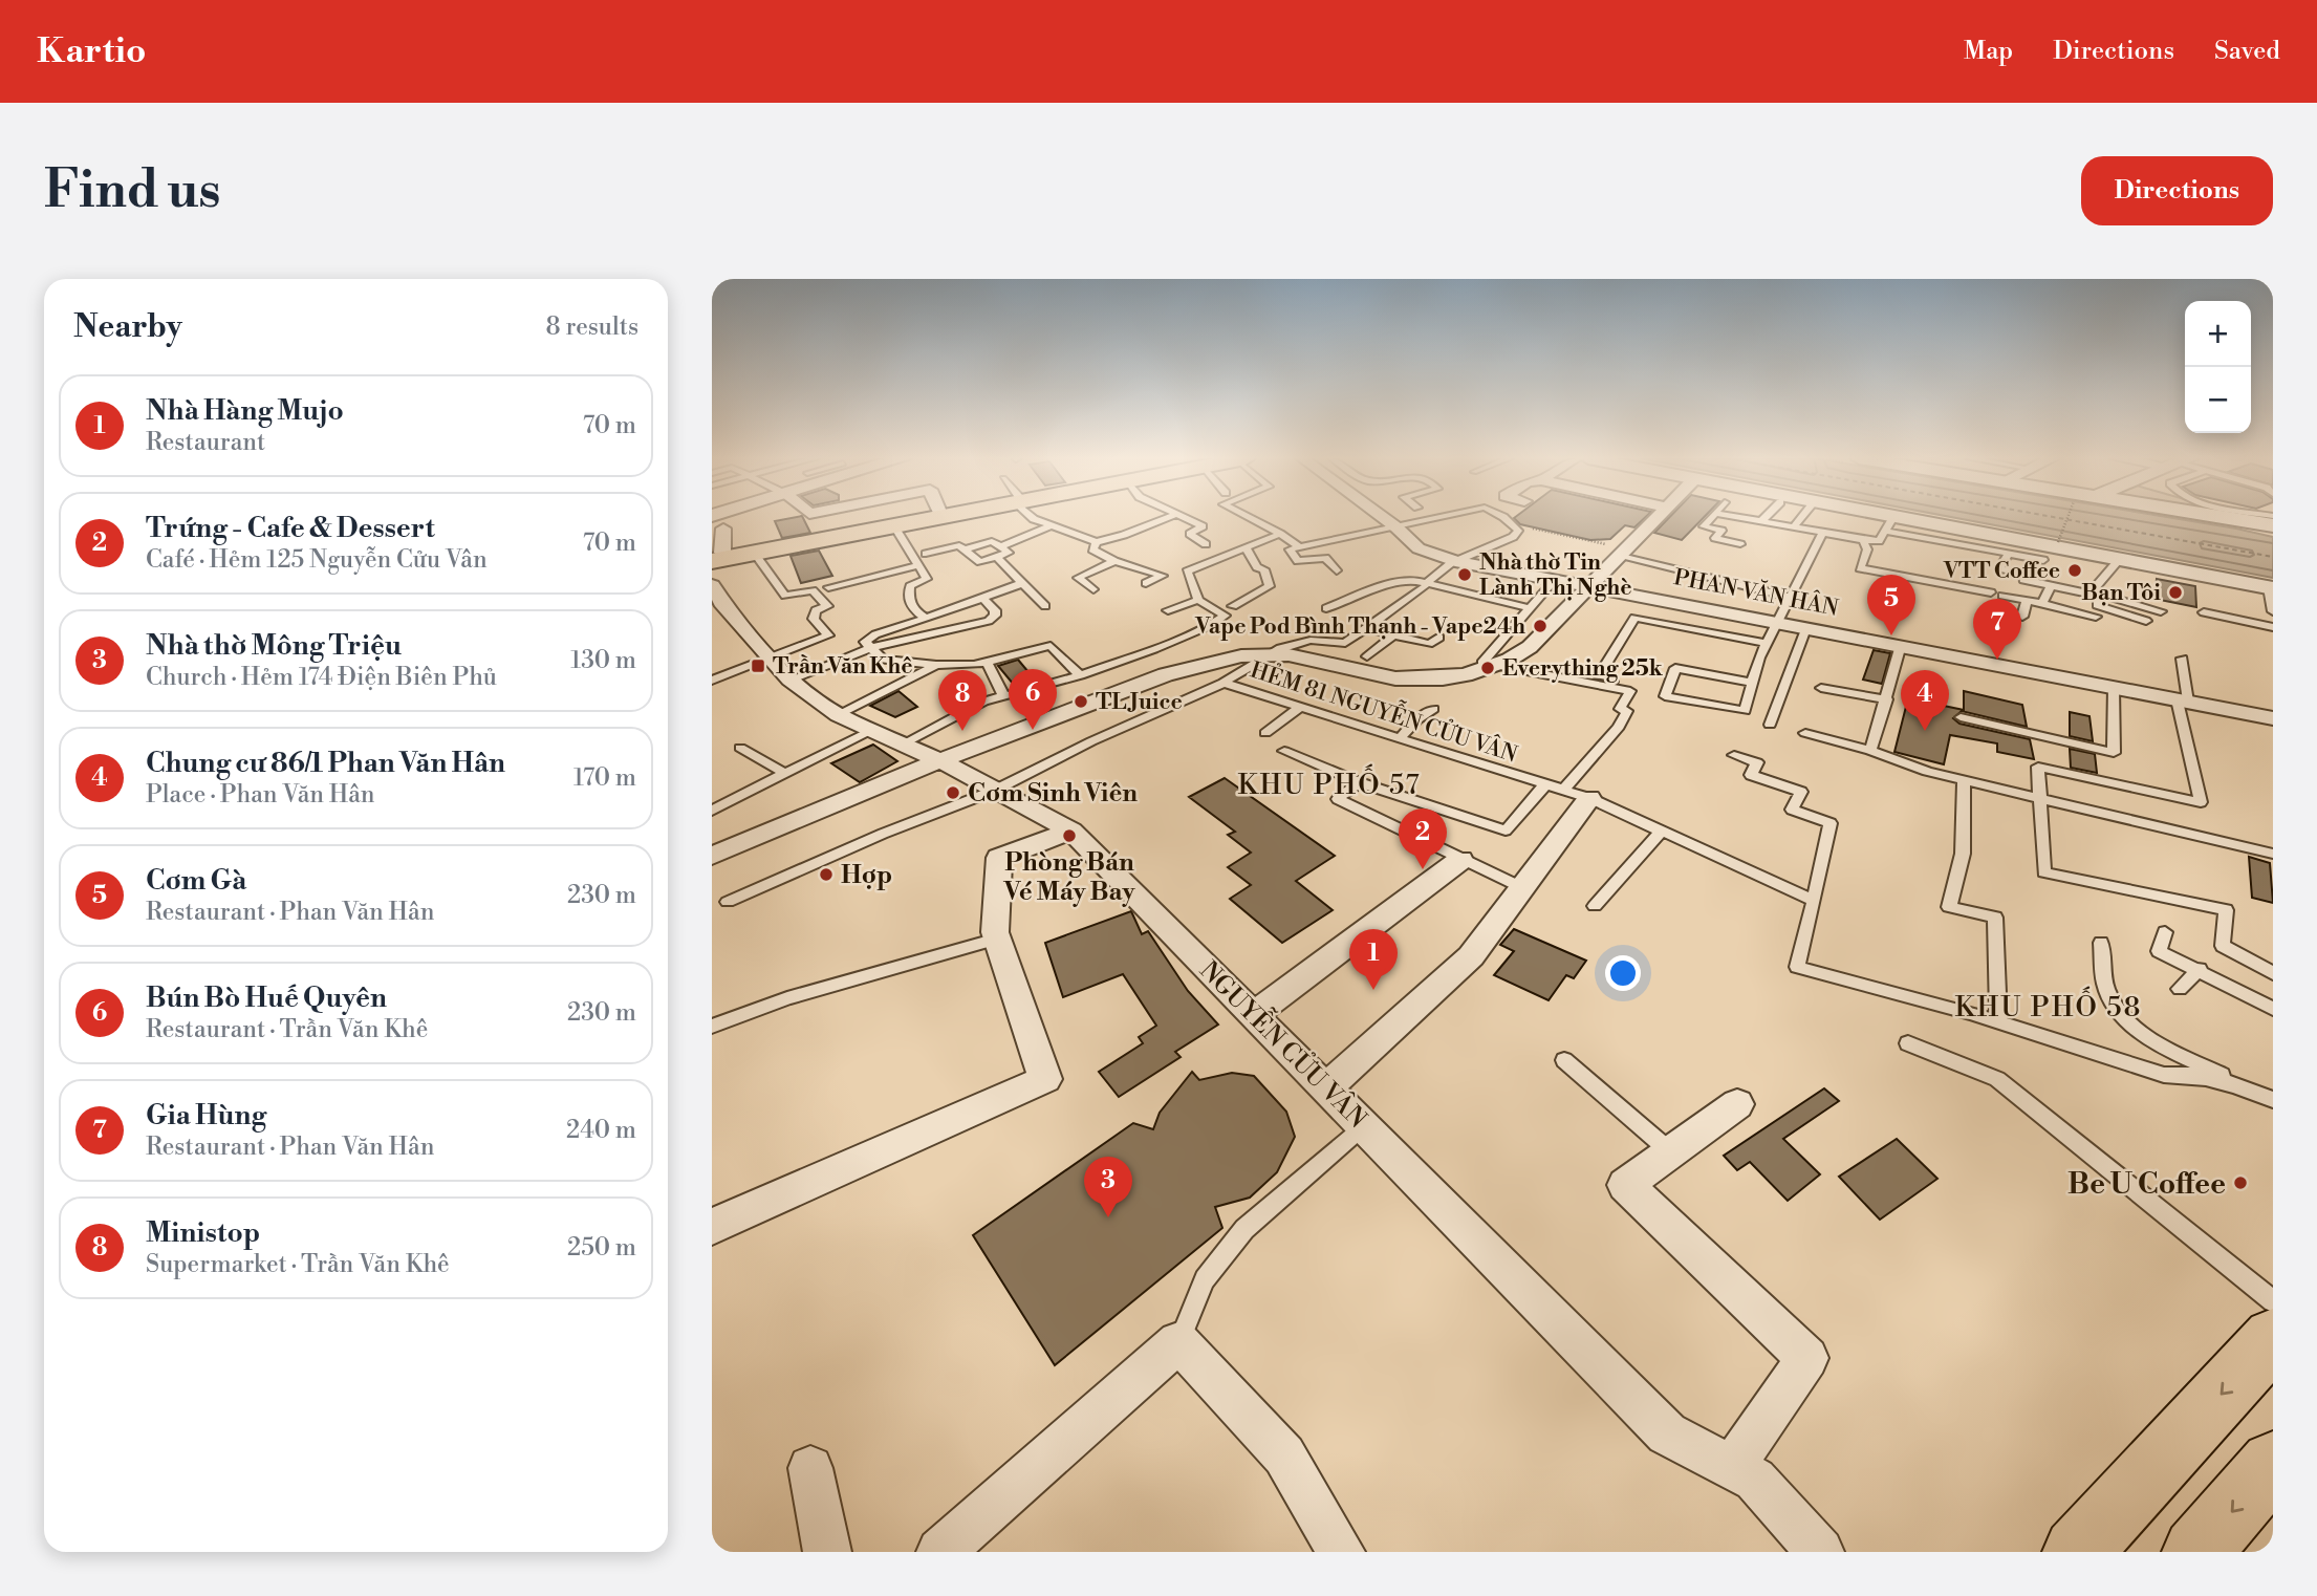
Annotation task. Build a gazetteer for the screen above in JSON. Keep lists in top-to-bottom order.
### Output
{
  "streets": {
    "street": ["PHAN VĂN HÂN", "NGUYỄN CỬU VÂN"],
    "lane": ["HẺM 81 NGUYỄN CỬU VÂN"]
  },
  "crossings": [
    ["HẺM 81 NGUYỄN CỬU VÂN", "NGUYỄN CỬU VÂN"]
  ],
  "districts": ["KHU PHỐ 57", "KHU PHỐ 58"],
  "places": {
    "other": [
      "VTT Coffee",
      "Nhà thờ Tin Lành Thị Nghè",
      "Bạn Tôi",
      "Vape Pod Bình Thạnh - Vape24h",
      "Everything 25k",
      "TL Juice",
      "Cơm Sinh Viên",
      "Phòng Bán Vé Máy Bay",
      "Hợp",
      "Be U Coffee"
    ],
    "transit": ["Trần Văn Khê"]
  },
  "page": {
    "header": "Kartio",
    "nav": ["Map", "Directions", "Saved"],
    "buttons": "Directions",
    "title": "Find us",
    "heading": ["Nearby", "8 results"],
    "map_buttons": ["+", "−"],
    "list": [
      {
        "mark": "1",
        "name": "Nhà Hàng Mujo",
        "note": "Restaurant",
        "value": "70 m"
      },
      {
        "mark": "2",
        "name": "Trứng - Cafe & Dessert",
        "note": "Café · Hẻm 125 Nguyễn Cửu Vân",
        "value": "70 m"
      },
      {
        "mark": "3",
        "name": "Nhà thờ Mông Triệu",
        "note": "Church · Hẻm 174 Điện Biên Phủ",
        "value": "130 m"
      },
      {
        "mark": "4",
        "name": "Chung cư 86/1 Phan Văn Hân",
        "note": "Place · Phan Văn Hân",
        "value": "170 m"
      },
      {
        "mark": "5",
        "name": "Cơm Gà",
        "note": "Restaurant · Phan Văn Hân",
        "value": "230 m"
      },
      {
        "mark": "6",
        "name": "Bún Bò Huế Quyên",
        "note": "Restaurant · Trần Văn Khê",
        "value": "230 m"
      },
      {
        "mark": "7",
        "name": "Gia Hùng",
        "note": "Restaurant · Phan Văn Hân",
        "value": "240 m"
      },
      {
        "mark": "8",
        "name": "Ministop",
        "note": "Supermarket · Trần Văn Khê",
        "value": "250 m"
      }
    ],
    "pins": [
      "5",
      "7",
      "6",
      "4",
      "8",
      "2",
      "1",
      "3"
    ]
  }
}
